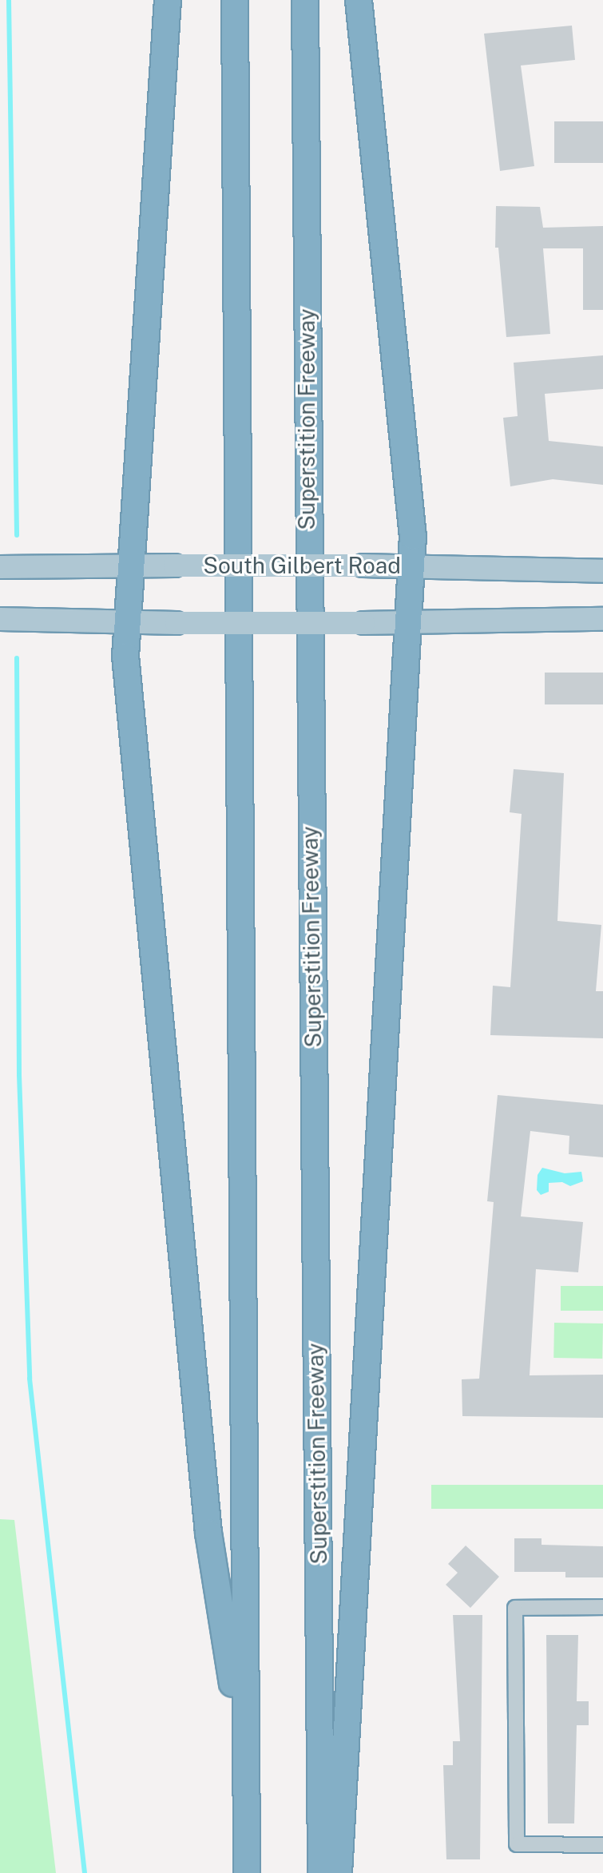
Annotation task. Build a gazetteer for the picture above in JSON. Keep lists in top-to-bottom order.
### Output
{
  "streets": {
    "highway": ["Superstition Freeway"],
    "main road": ["South Gilbert Road"]
  }
}
